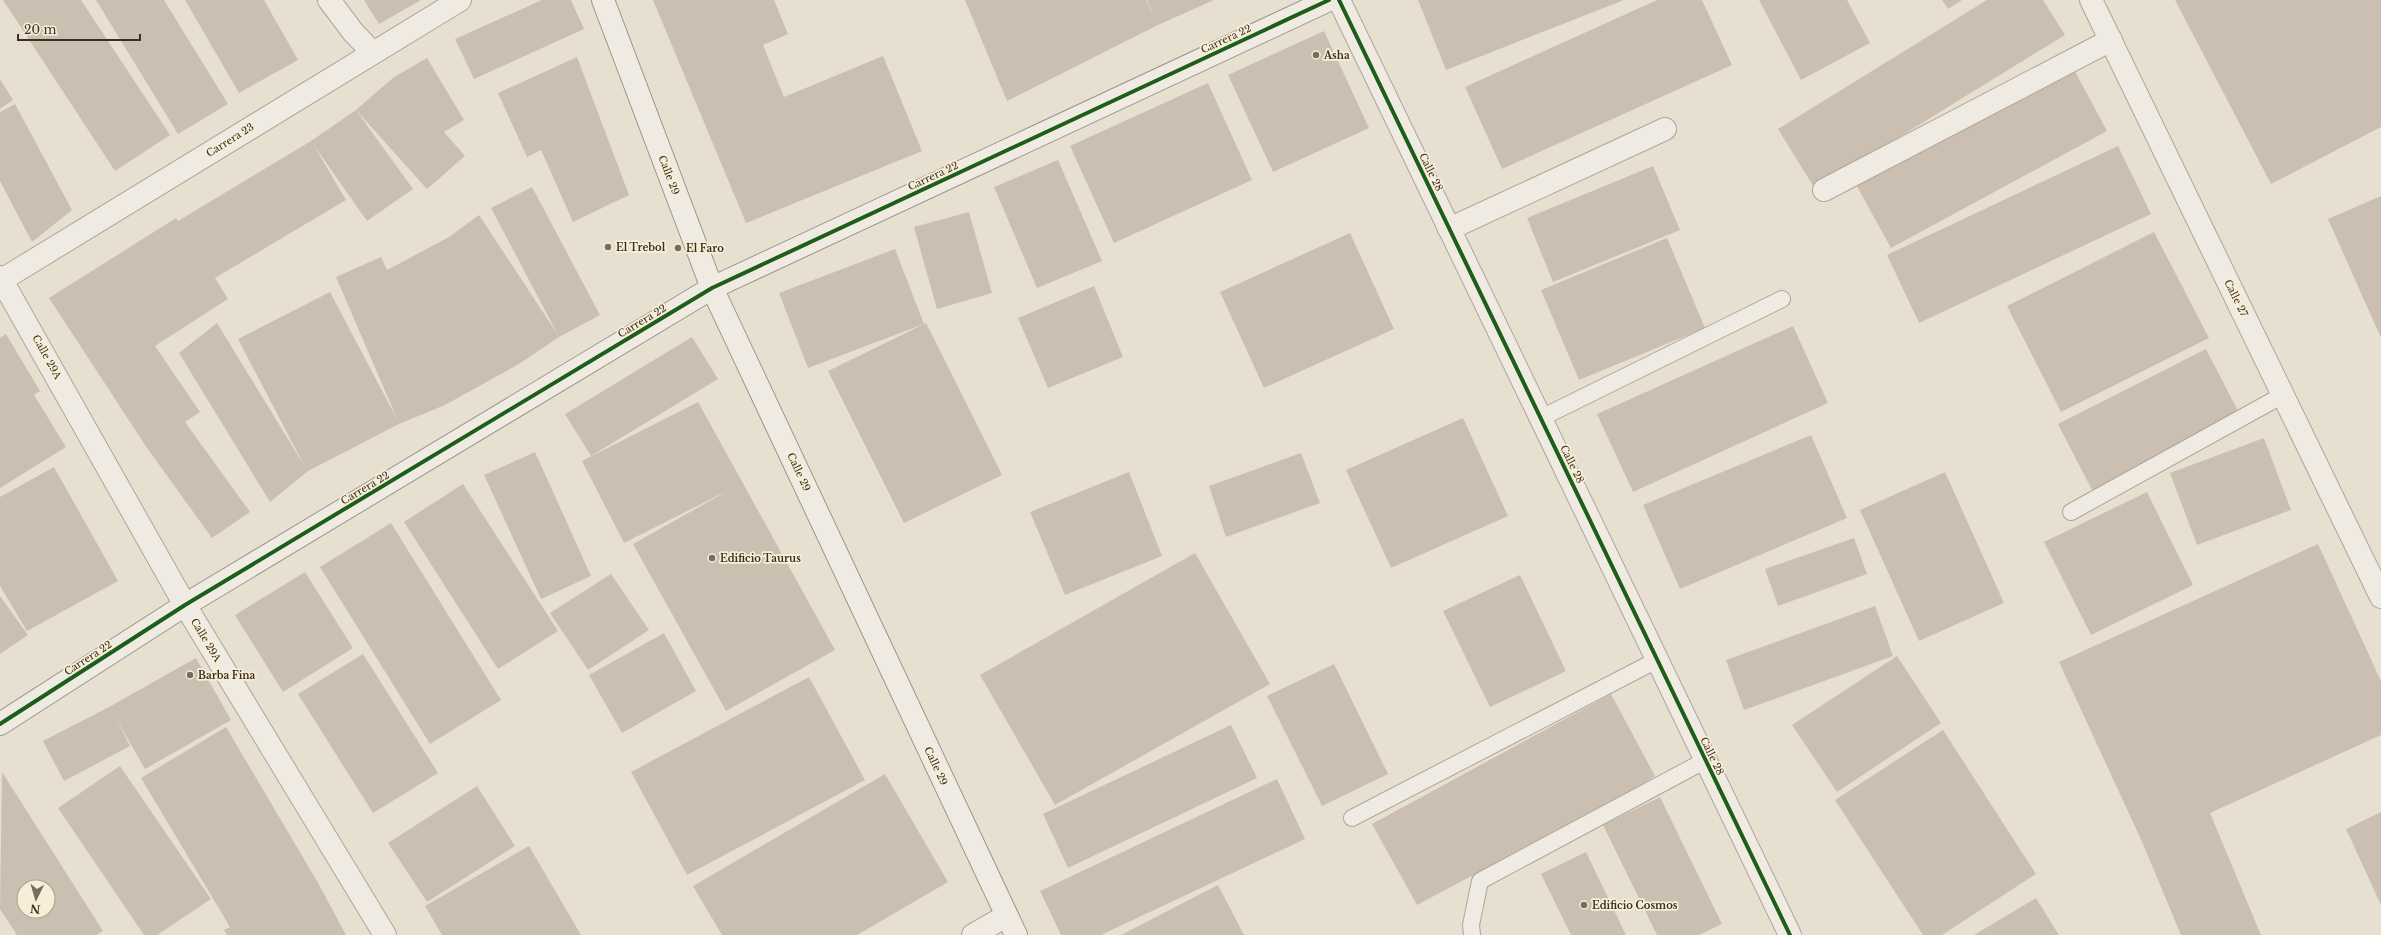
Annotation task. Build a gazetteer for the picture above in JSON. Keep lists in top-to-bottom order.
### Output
{
  "streets": {
    "street": [
      "Carrera 22",
      "Carrera 23",
      "Calle 28",
      "Calle 29",
      "Calle 27",
      "Calle 29A"
    ]
  },
  "crossings": [
    ["Carrera 22", "Calle 29"],
    ["Carrera 22", "Calle 29A"],
    ["Carrera 23", "Calle 29A"]
  ],
  "places": [
    "Asha",
    "El Trebol",
    "El Faro",
    "Edificio Taurus",
    "Barba Fina",
    "Edificio Cosmos"
  ],
  "scale_bar": "20 m",
  "north": "bottom"
}
